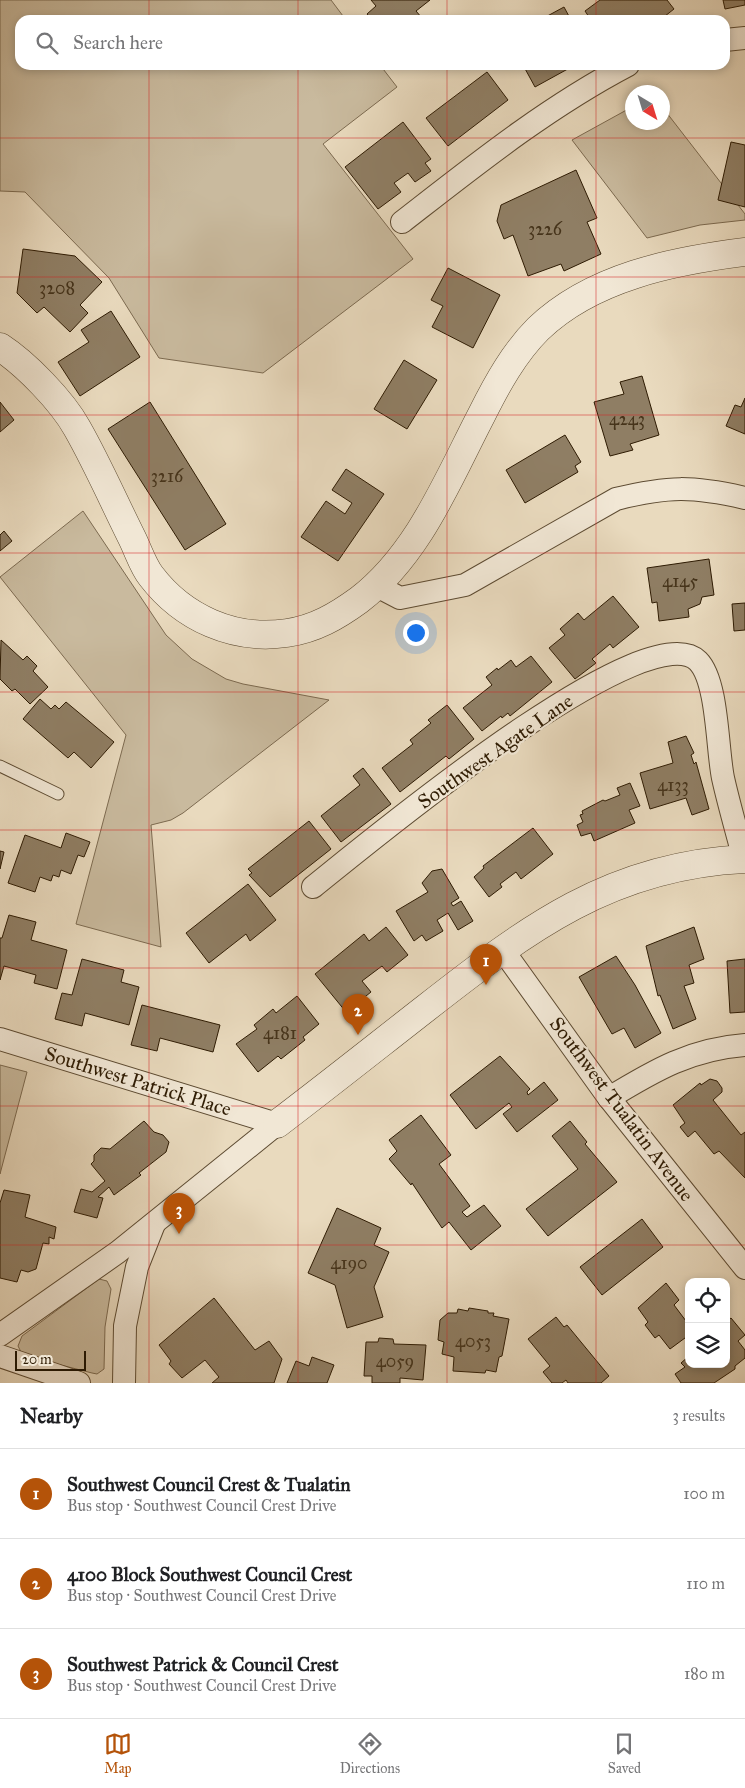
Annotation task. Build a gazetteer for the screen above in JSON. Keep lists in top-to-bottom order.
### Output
{
  "streets": {
    "street": ["Southwest Agate Lane", "Southwest Patrick Place", "Southwest Tualatin Avenue"]
  },
  "house_numbers": [
    "3226",
    "3208",
    "4243",
    "3216",
    "4145",
    "4133",
    "4181",
    "4190",
    "4053",
    "4059"
  ],
  "scale_bar": "20 m",
  "north": "bottom right",
  "page": {
    "search": "Search here",
    "pins": ["1", "2", "3"],
    "scale": "20 m",
    "heading": ["Nearby", "3 results"],
    "list": [
      {
        "mark": "1",
        "name": "Southwest Council Crest & Tualatin",
        "note": "Bus stop · Southwest Council Crest Drive",
        "value": "100 m"
      },
      {
        "mark": "2",
        "name": "4100 Block Southwest Council Crest",
        "note": "Bus stop · Southwest Council Crest Drive",
        "value": "110 m"
      },
      {
        "mark": "3",
        "name": "Southwest Patrick & Council Crest",
        "note": "Bus stop · Southwest Council Crest Drive",
        "value": "180 m"
      }
    ],
    "nav": ["Map", "Directions", "Saved"]
  }
}
